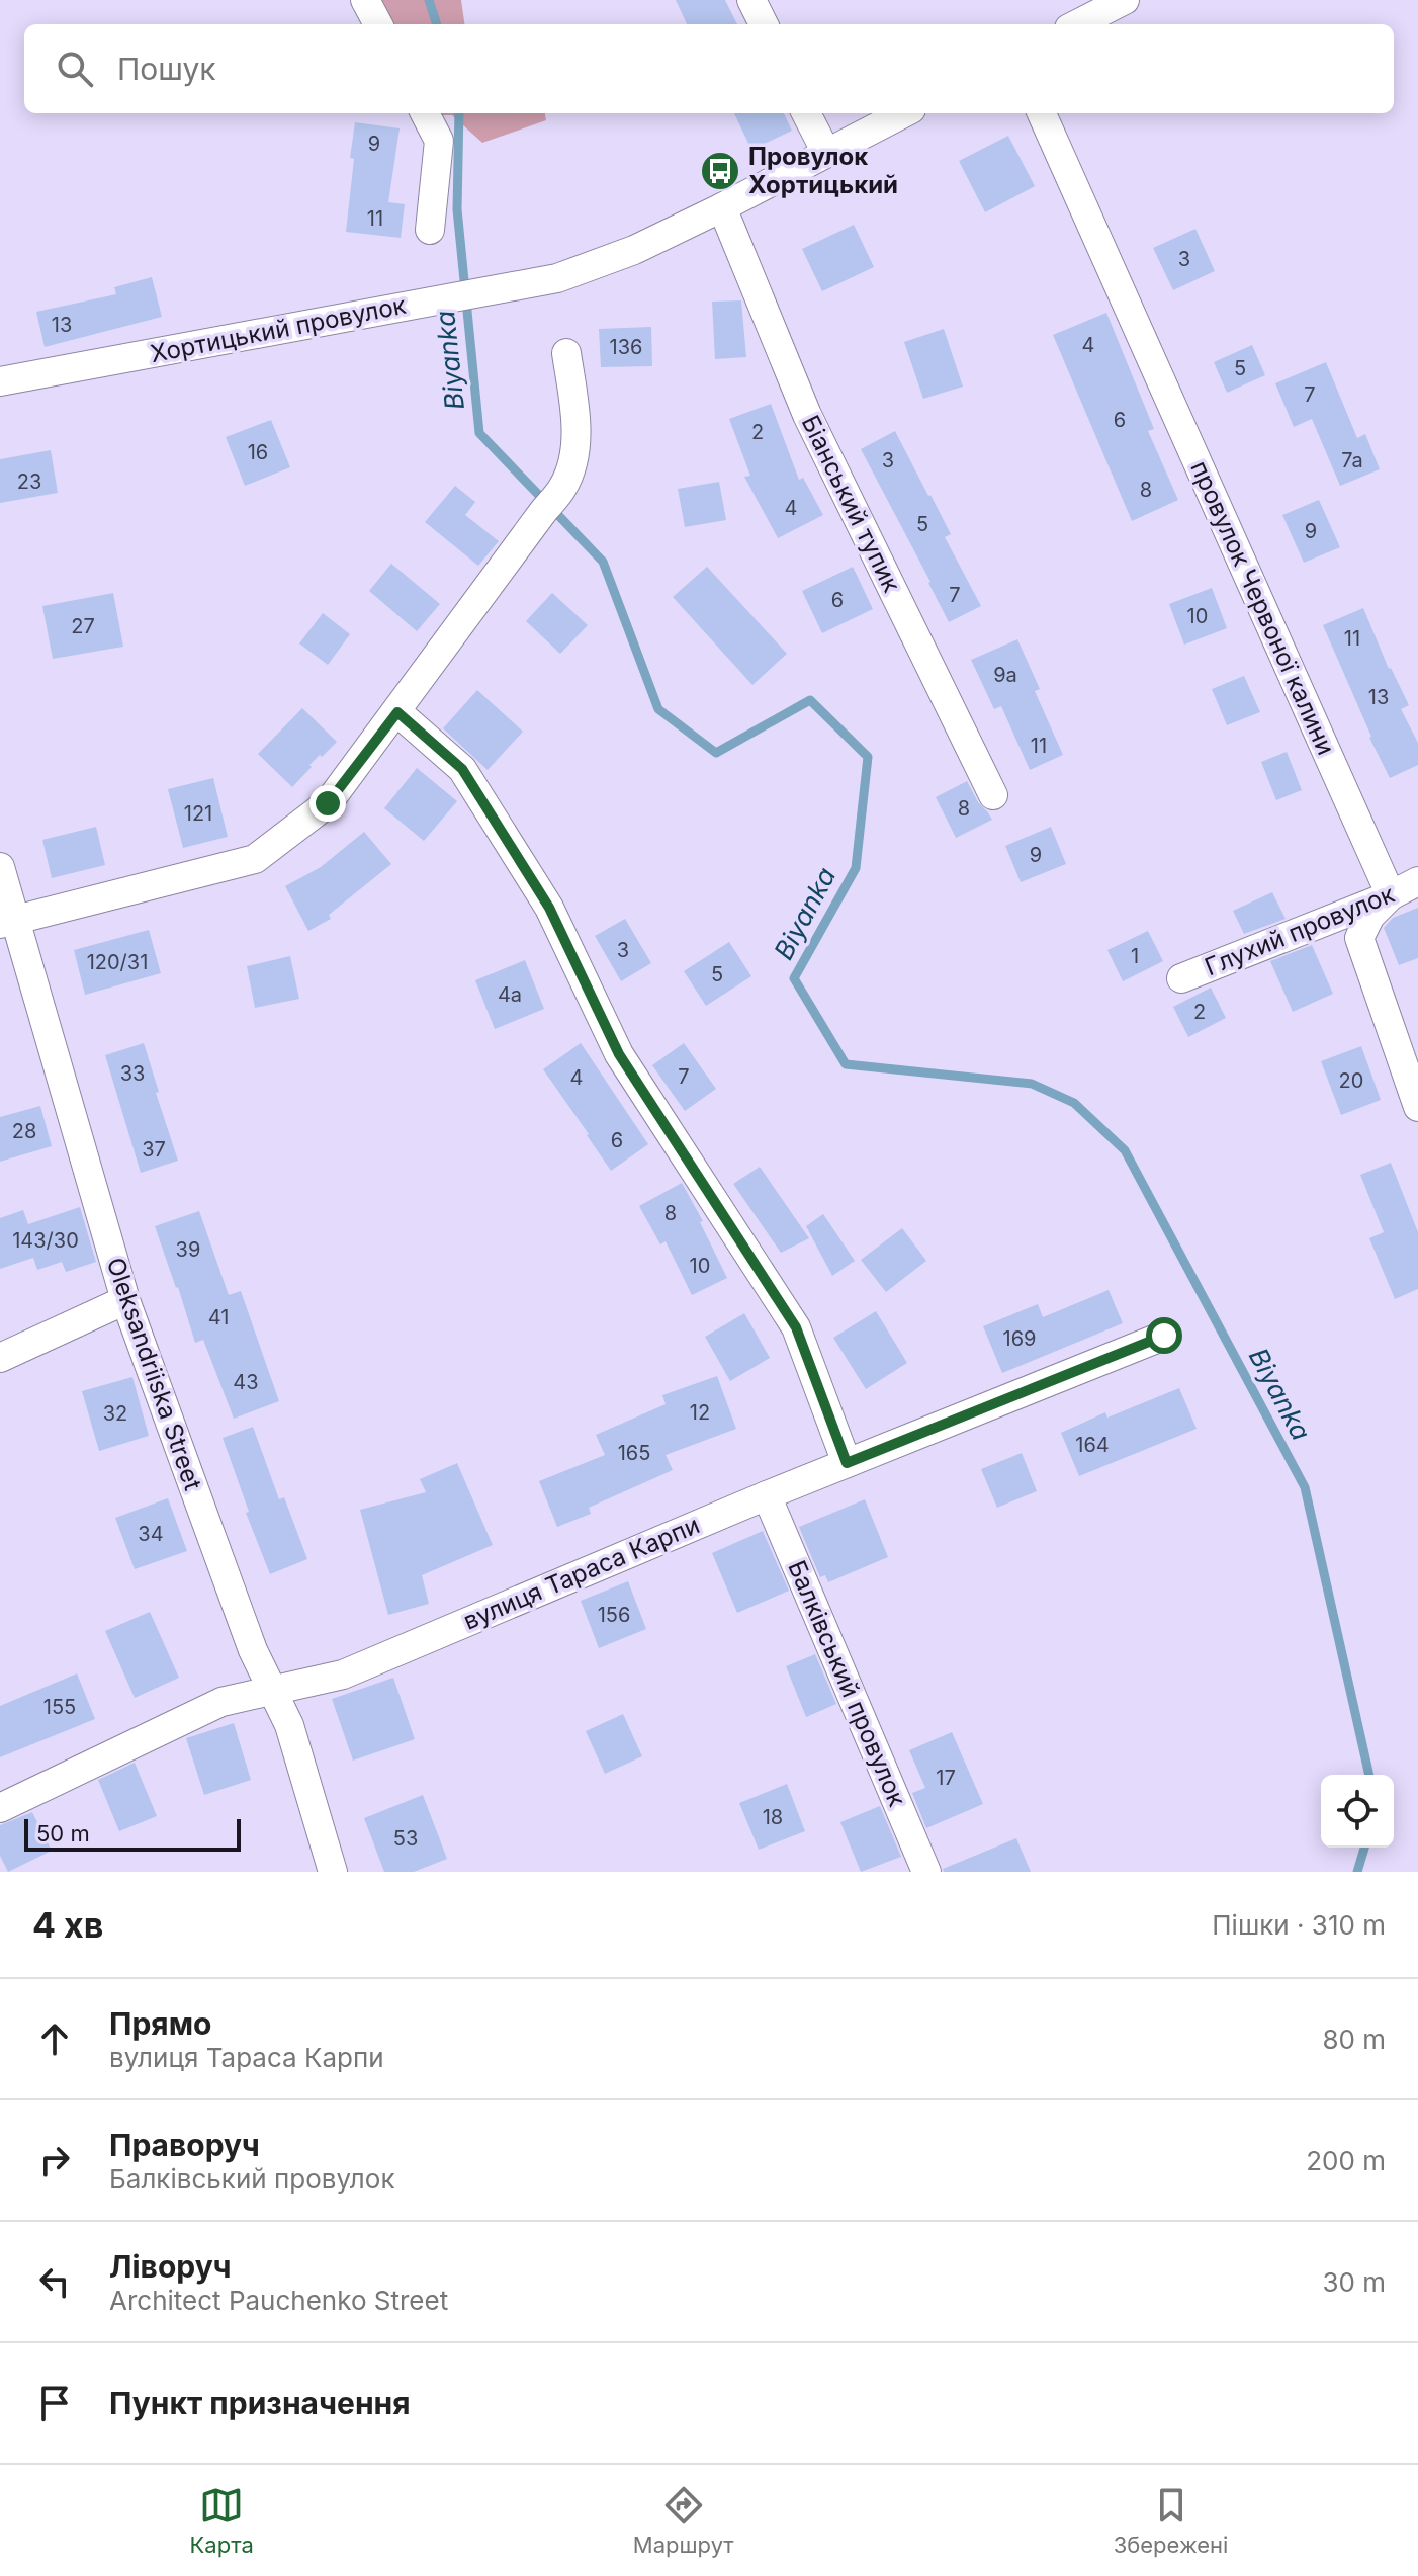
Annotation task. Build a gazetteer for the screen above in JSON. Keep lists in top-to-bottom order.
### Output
{
  "streets": {
    "street": [
      "Хортицький провулок",
      "Біанський тупик",
      "провулок Червоної калини",
      "Глухий провулок",
      "Oleksandriiska Street",
      "вулиця Тараса Карпи",
      "Балківський провулок"
    ]
  },
  "crossings": [
    ["Хортицький провулок", "Біанський тупик"],
    ["провулок Червоної калини", "Глухий провулок"],
    ["Oleksandriiska Street", "вулиця Тараса Карпи"],
    ["вулиця Тараса Карпи", "Балківський провулок"]
  ],
  "water": ["Biyanka"],
  "places": {
    "bus stop": ["Провулок Хортицький"]
  },
  "house_numbers": [
    "9",
    "11",
    "3",
    "13",
    "4",
    "136",
    "5",
    "7",
    "6",
    "2",
    "16",
    "3",
    "7а",
    "23",
    "8",
    "4",
    "5",
    "9",
    "7",
    "6",
    "10",
    "27",
    "11",
    "9а",
    "13",
    "11",
    "8",
    "121",
    "9",
    "3",
    "1",
    "120/31",
    "5",
    "4а",
    "2",
    "33",
    "7",
    "4",
    "20",
    "28",
    "6",
    "37",
    "8",
    "143/30",
    "39",
    "10",
    "41",
    "169",
    "43",
    "12",
    "32",
    "164",
    "165",
    "34",
    "156",
    "155",
    "17",
    "18",
    "53"
  ],
  "scale_bar": "50 m",
  "page": {
    "search": "Пошук",
    "scale": "50 m",
    "heading": ["4 хв", "Пішки · 310 m"],
    "list": [
      ["Прямо", "вулиця Тараса Карпи", "80 m"],
      ["Праворуч", "Балківський провулок", "200 m"],
      ["Ліворуч", "Architect Pauchenko Street", "30 m"],
      "Пункт призначення"
    ],
    "nav": ["Карта", "Маршрут", "Збережені"]
  }
}
